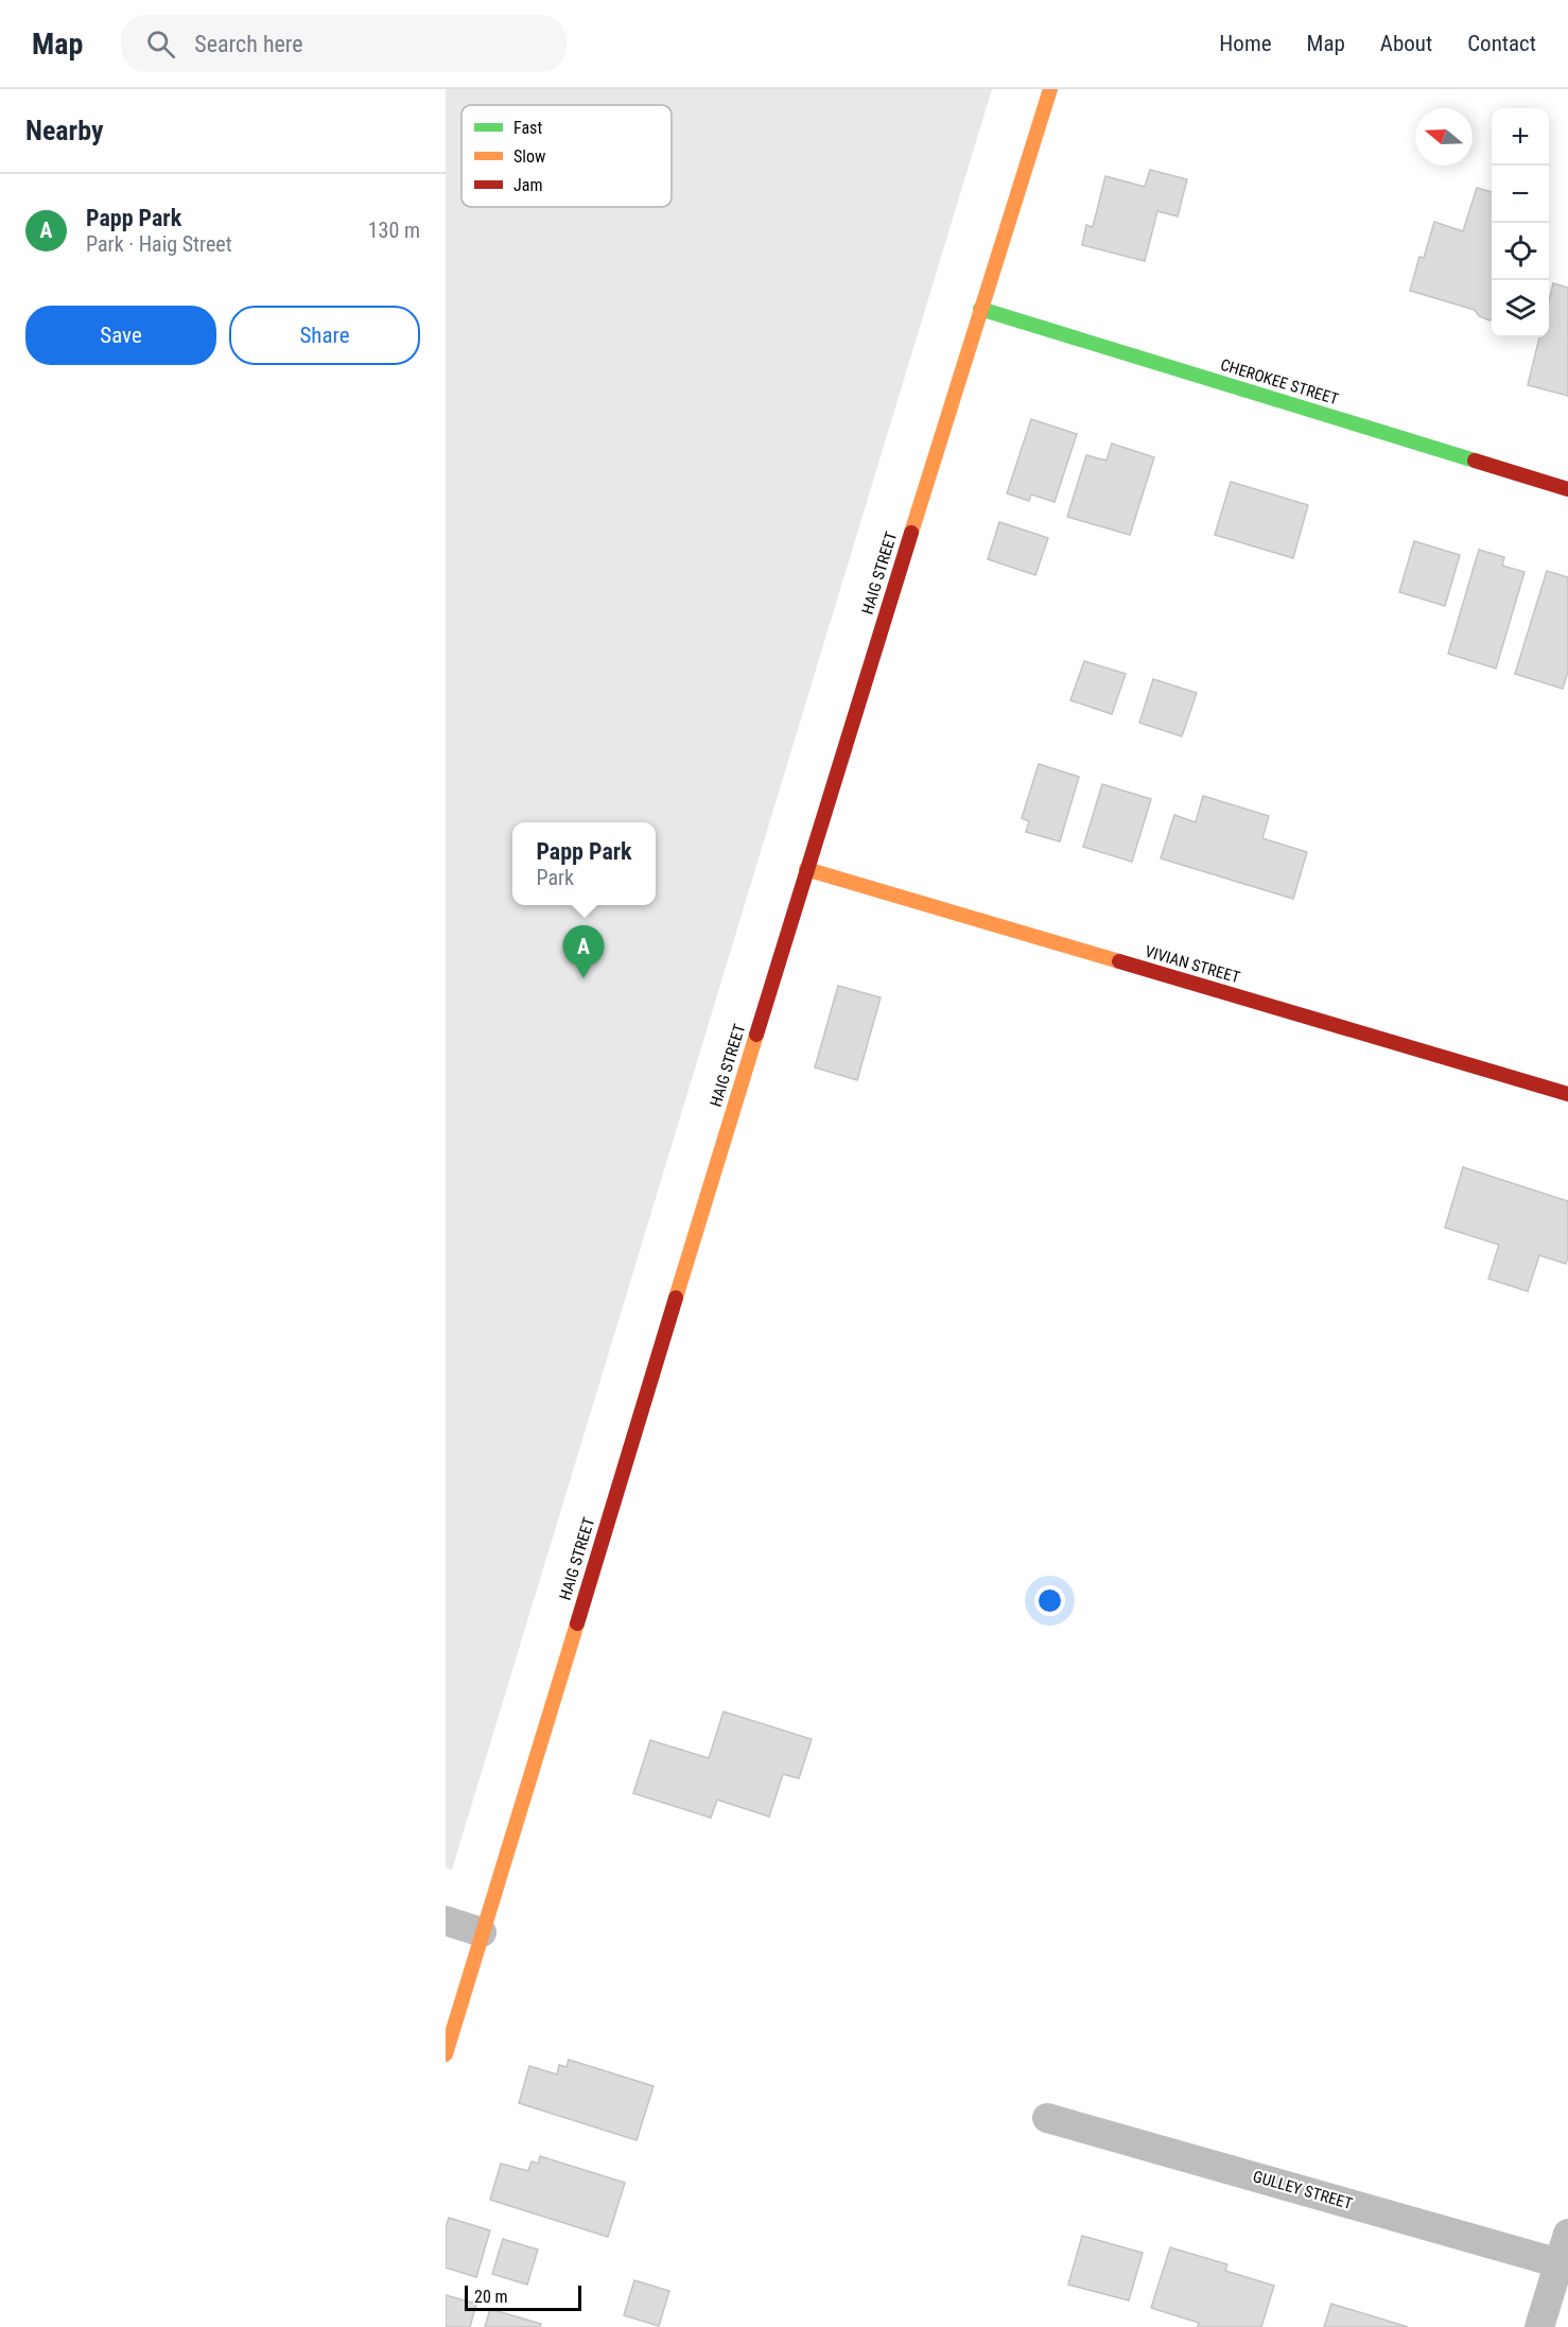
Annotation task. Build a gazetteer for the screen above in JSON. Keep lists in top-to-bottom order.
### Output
{
  "streets": {
    "street": [
      "CHEROKEE STREET",
      "HAIG STREET",
      "VIVIAN STREET",
      "GULLEY STREET"
    ]
  },
  "crossings": [
    ["CHEROKEE STREET", "HAIG STREET"],
    ["HAIG STREET", "VIVIAN STREET"]
  ],
  "legend": ["Fast", "Slow", "Jam"],
  "scale_bar": "20 m",
  "north": "left",
  "page": {
    "header": "Map",
    "search": "Search here",
    "nav": [
      "Home",
      "Map",
      "About",
      "Contact"
    ],
    "heading": "Nearby",
    "map_buttons": ["+", "−"],
    "list": [
      {
        "mark": "A",
        "name": "Papp Park",
        "note": "Park · Haig Street",
        "value": "130 m"
      }
    ],
    "buttons": ["Save", "Share"],
    "popup": ["Papp Park", "Park"],
    "pins": "A",
    "scale": "20 m"
  }
}
